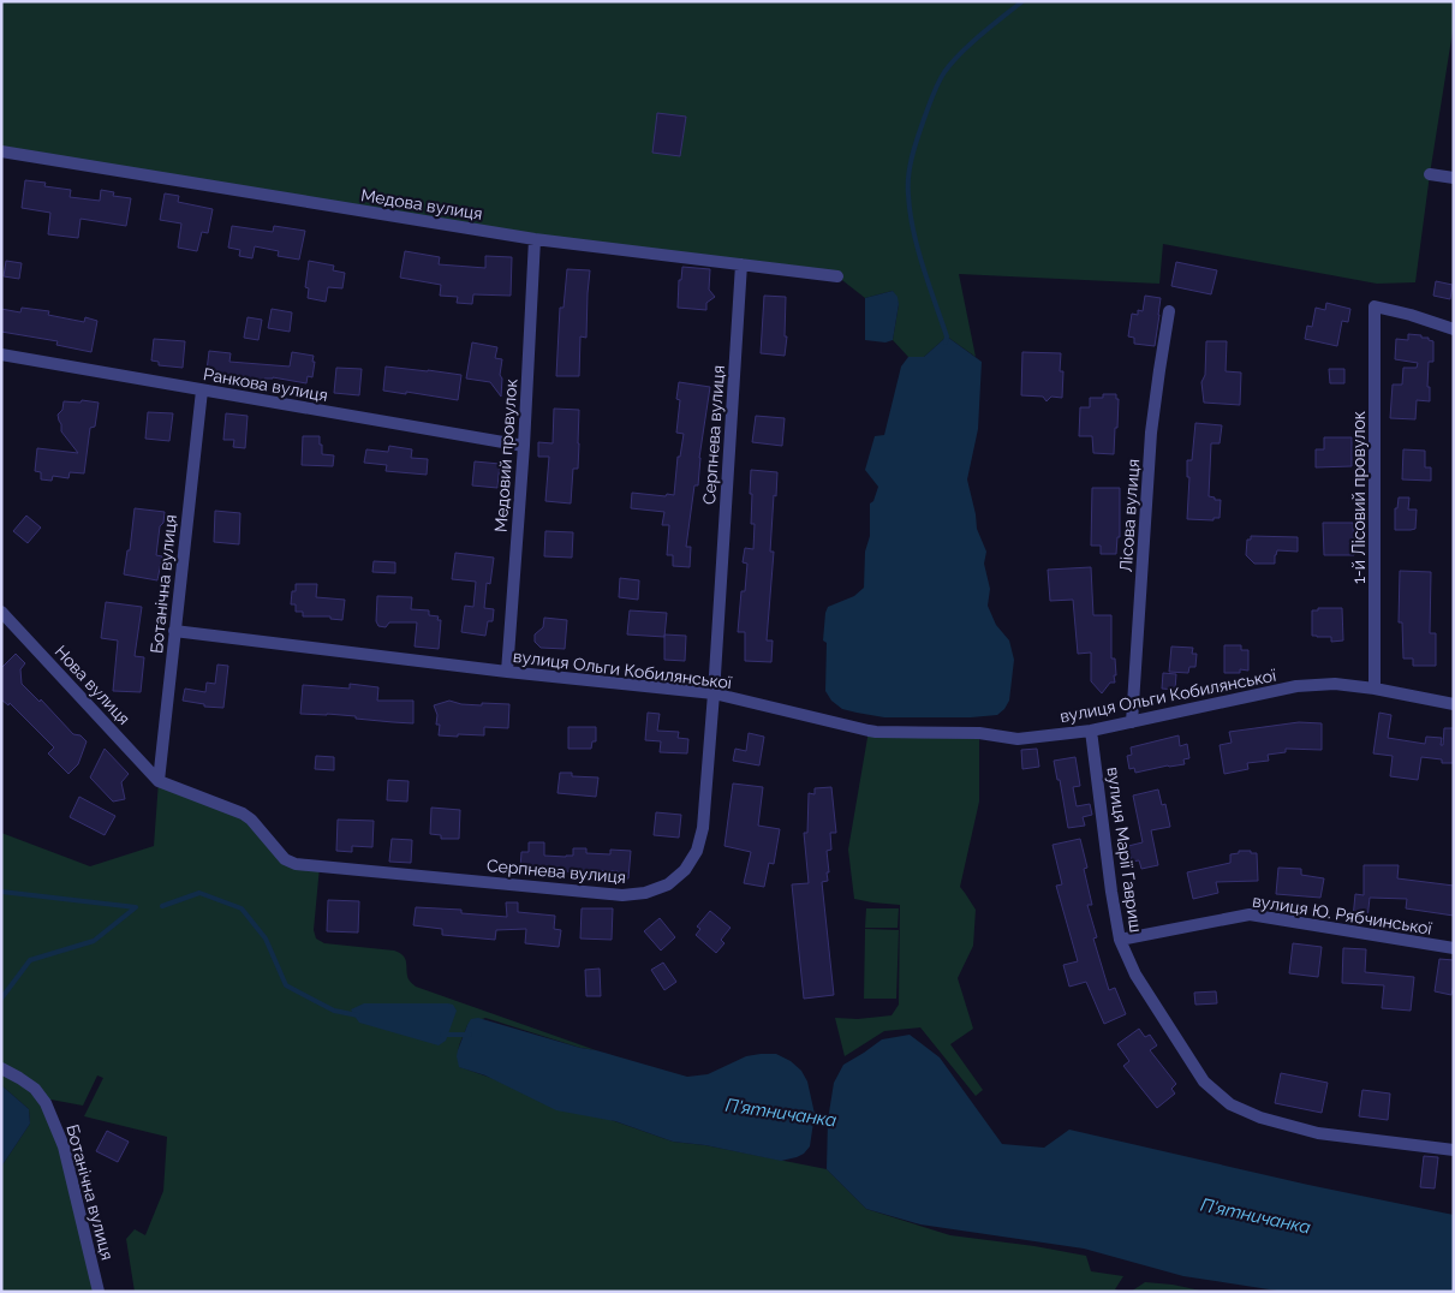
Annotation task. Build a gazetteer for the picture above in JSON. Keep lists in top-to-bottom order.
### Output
{
  "streets": {
    "street": [
      "Медова вулиця",
      "Ранкова вулиця",
      "Серпнева вулиця",
      "Медовий провулок",
      "1-й Лісовий провулок",
      "Лісова вулиця",
      "Ботанічна вулиця",
      "вулиця Ольги Кобилянської",
      "Нова вулиця",
      "вулиця Марії Гавриш",
      "вулиця Ю. Рябчинської"
    ]
  },
  "crossings": [
    ["Медова вулиця", "Серпнева вулиця"],
    ["Медова вулиця", "Медовий провулок"],
    ["Ранкова вулиця", "Медовий провулок"],
    ["Ранкова вулиця", "Ботанічна вулиця"],
    ["Серпнева вулиця", "Ботанічна вулиця"],
    ["Серпнева вулиця", "вулиця Ольги Кобилянської"],
    ["Серпнева вулиця", "Нова вулиця"],
    ["Медовий провулок", "вулиця Ольги Кобилянської"],
    ["1-й Лісовий провулок", "вулиця Ольги Кобилянської"],
    ["Лісова вулиця", "вулиця Ольги Кобилянської"],
    ["Ботанічна вулиця", "вулиця Ольги Кобилянської"],
    ["Ботанічна вулиця", "Нова вулиця"],
    ["вулиця Ольги Кобилянської", "вулиця Марії Гавриш"],
    ["вулиця Марії Гавриш", "вулиця Ю. Рябчинської"]
  ],
  "water": ["П'ятничанка"]
}
